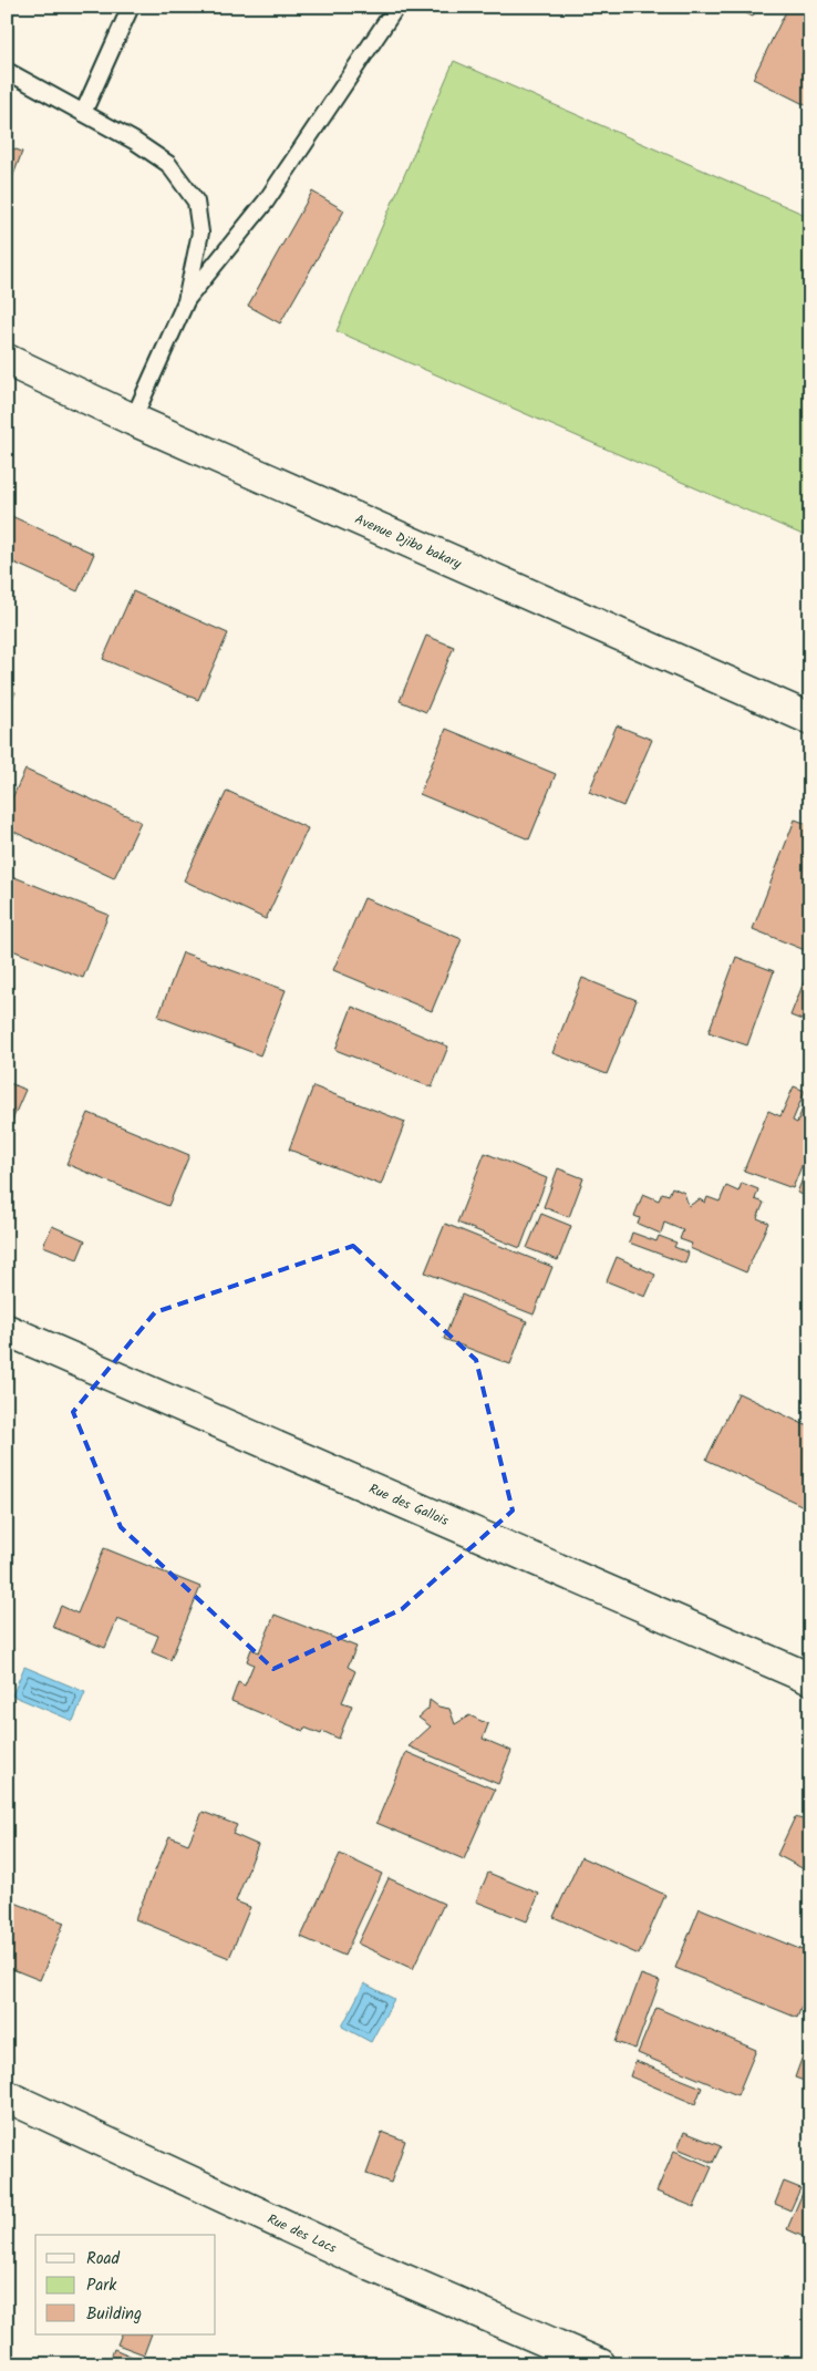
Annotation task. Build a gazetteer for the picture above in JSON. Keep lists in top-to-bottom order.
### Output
{
  "streets": {
    "street": ["Avenue Djibo bakary", "Rue des Gallois", "Rue des Lacs"]
  },
  "legend": ["Road", "Park", "Building"]
}
